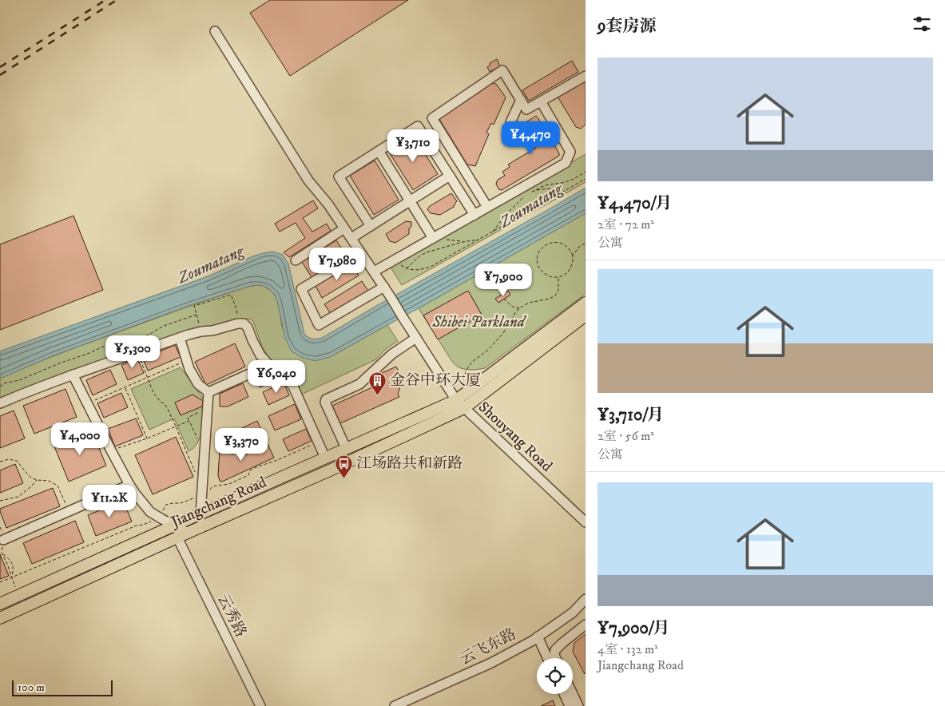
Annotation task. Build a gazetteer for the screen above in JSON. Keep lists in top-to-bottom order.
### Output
{
  "streets": {
    "main road": ["Jiangchang Road"],
    "street": ["Shouyang Road", "云秀路", "云飞东路"]
  },
  "crossings": [
    ["Shouyang Road", "Jiangchang Road"],
    ["Jiangchang Road", "云秀路"]
  ],
  "water": ["Zoumatang"],
  "parks": ["Shibei Parkland"],
  "places": {
    "building": ["金谷中环大厦"],
    "bus stop": ["江场路共和新路"]
  },
  "scale_bar": "100 m",
  "page": {
    "heading": "9套房源",
    "list": [
      {
        "name": "¥4,470/月",
        "note": "2室 · 72 m² · 公寓"
      },
      {
        "name": "¥3,710/月",
        "note": "2室 · 56 m² · 公寓"
      },
      {
        "name": "¥7,900/月",
        "note": "4室 · 132 m² · Jiangchang Road"
      }
    ],
    "price": [
      "¥4,470",
      "¥3,710",
      "¥7,980",
      "¥7,900",
      "¥5,300",
      "¥6,040",
      "¥4,000",
      "¥3,370",
      "¥11.2K"
    ],
    "scale": "100 m"
  }
}
